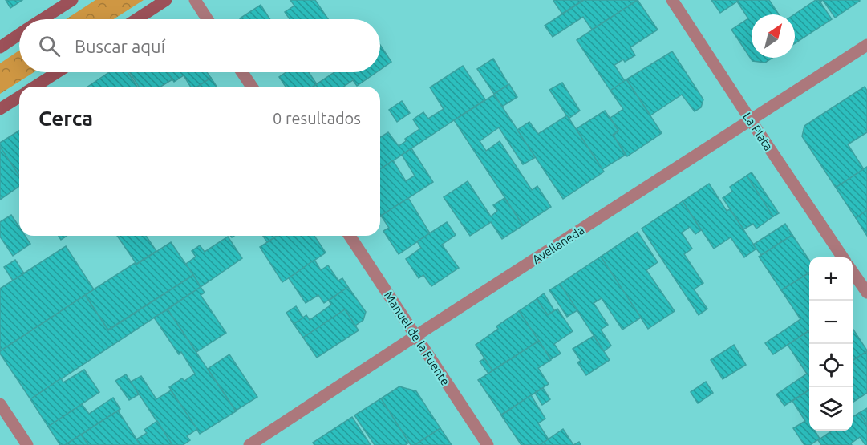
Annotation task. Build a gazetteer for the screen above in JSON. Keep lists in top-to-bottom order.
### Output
{
  "streets": {
    "street": ["La Plata", "Avellaneda", "Manuel de la Fuente"]
  },
  "crossings": [
    ["La Plata", "Avellaneda"],
    ["Avellaneda", "Manuel de la Fuente"]
  ],
  "north": "top right",
  "page": {
    "search": "Buscar aquí",
    "heading": ["Cerca", "0 resultados"],
    "map_buttons": ["+", "−"]
  }
}
